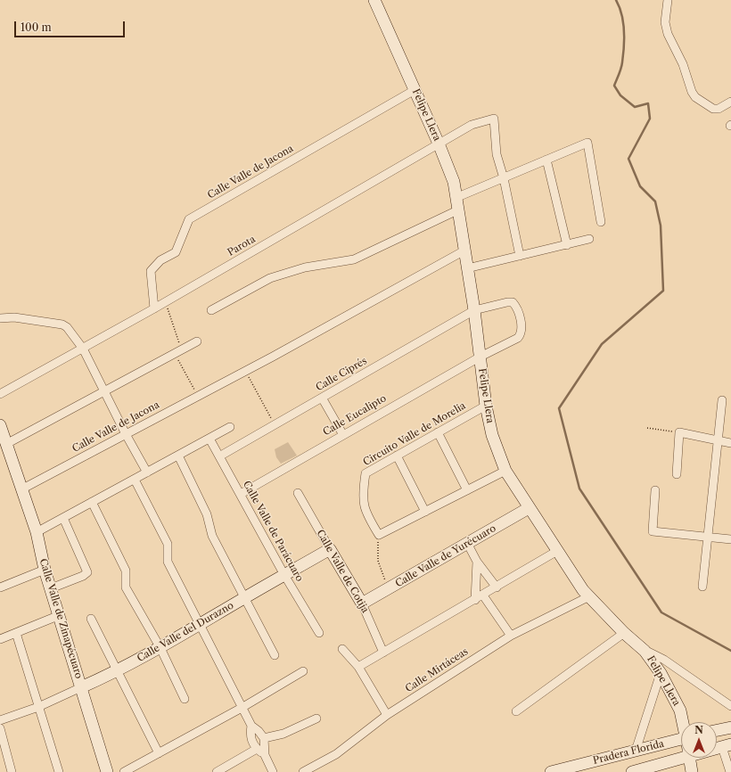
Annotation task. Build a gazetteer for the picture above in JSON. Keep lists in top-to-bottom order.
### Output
{
  "streets": {
    "street": [
      "Felipe Llera",
      "Calle Valle de Jacona",
      "Parota",
      "Calle Ciprés",
      "Calle Eucalipto",
      "Circuito Valle de Morelia",
      "Calle Valle de Parácuaro",
      "Calle Valle de Yurécuaro",
      "Calle Valle de Cotija",
      "Calle Valle de Zinapécuaro",
      "Calle Valle del Durazno",
      "Calle Mirtáceas",
      "Pradera Florida"
    ]
  },
  "crossings": [
    ["Felipe Llera", "Calle Valle de Jacona"],
    ["Felipe Llera", "Parota"],
    ["Felipe Llera", "Calle Ciprés"],
    ["Felipe Llera", "Calle Eucalipto"],
    ["Felipe Llera", "Circuito Valle de Morelia"],
    ["Felipe Llera", "Calle Valle de Yurécuaro"],
    ["Felipe Llera", "Calle Mirtáceas"],
    ["Calle Valle de Jacona", "Parota"],
    ["Calle Valle de Jacona", "Calle Valle de Zinapécuaro"],
    ["Calle Ciprés", "Calle Eucalipto"],
    ["Calle Ciprés", "Calle Valle de Parácuaro"],
    ["Calle Eucalipto", "Calle Valle de Parácuaro"],
    ["Calle Valle de Parácuaro", "Calle Valle del Durazno"],
    ["Calle Valle de Yurécuaro", "Calle Valle de Cotija"],
    ["Calle Valle de Cotija", "Calle Valle del Durazno"],
    ["Calle Valle de Zinapécuaro", "Calle Valle del Durazno"]
  ],
  "scale_bar": "100 m",
  "north": "top"
}
